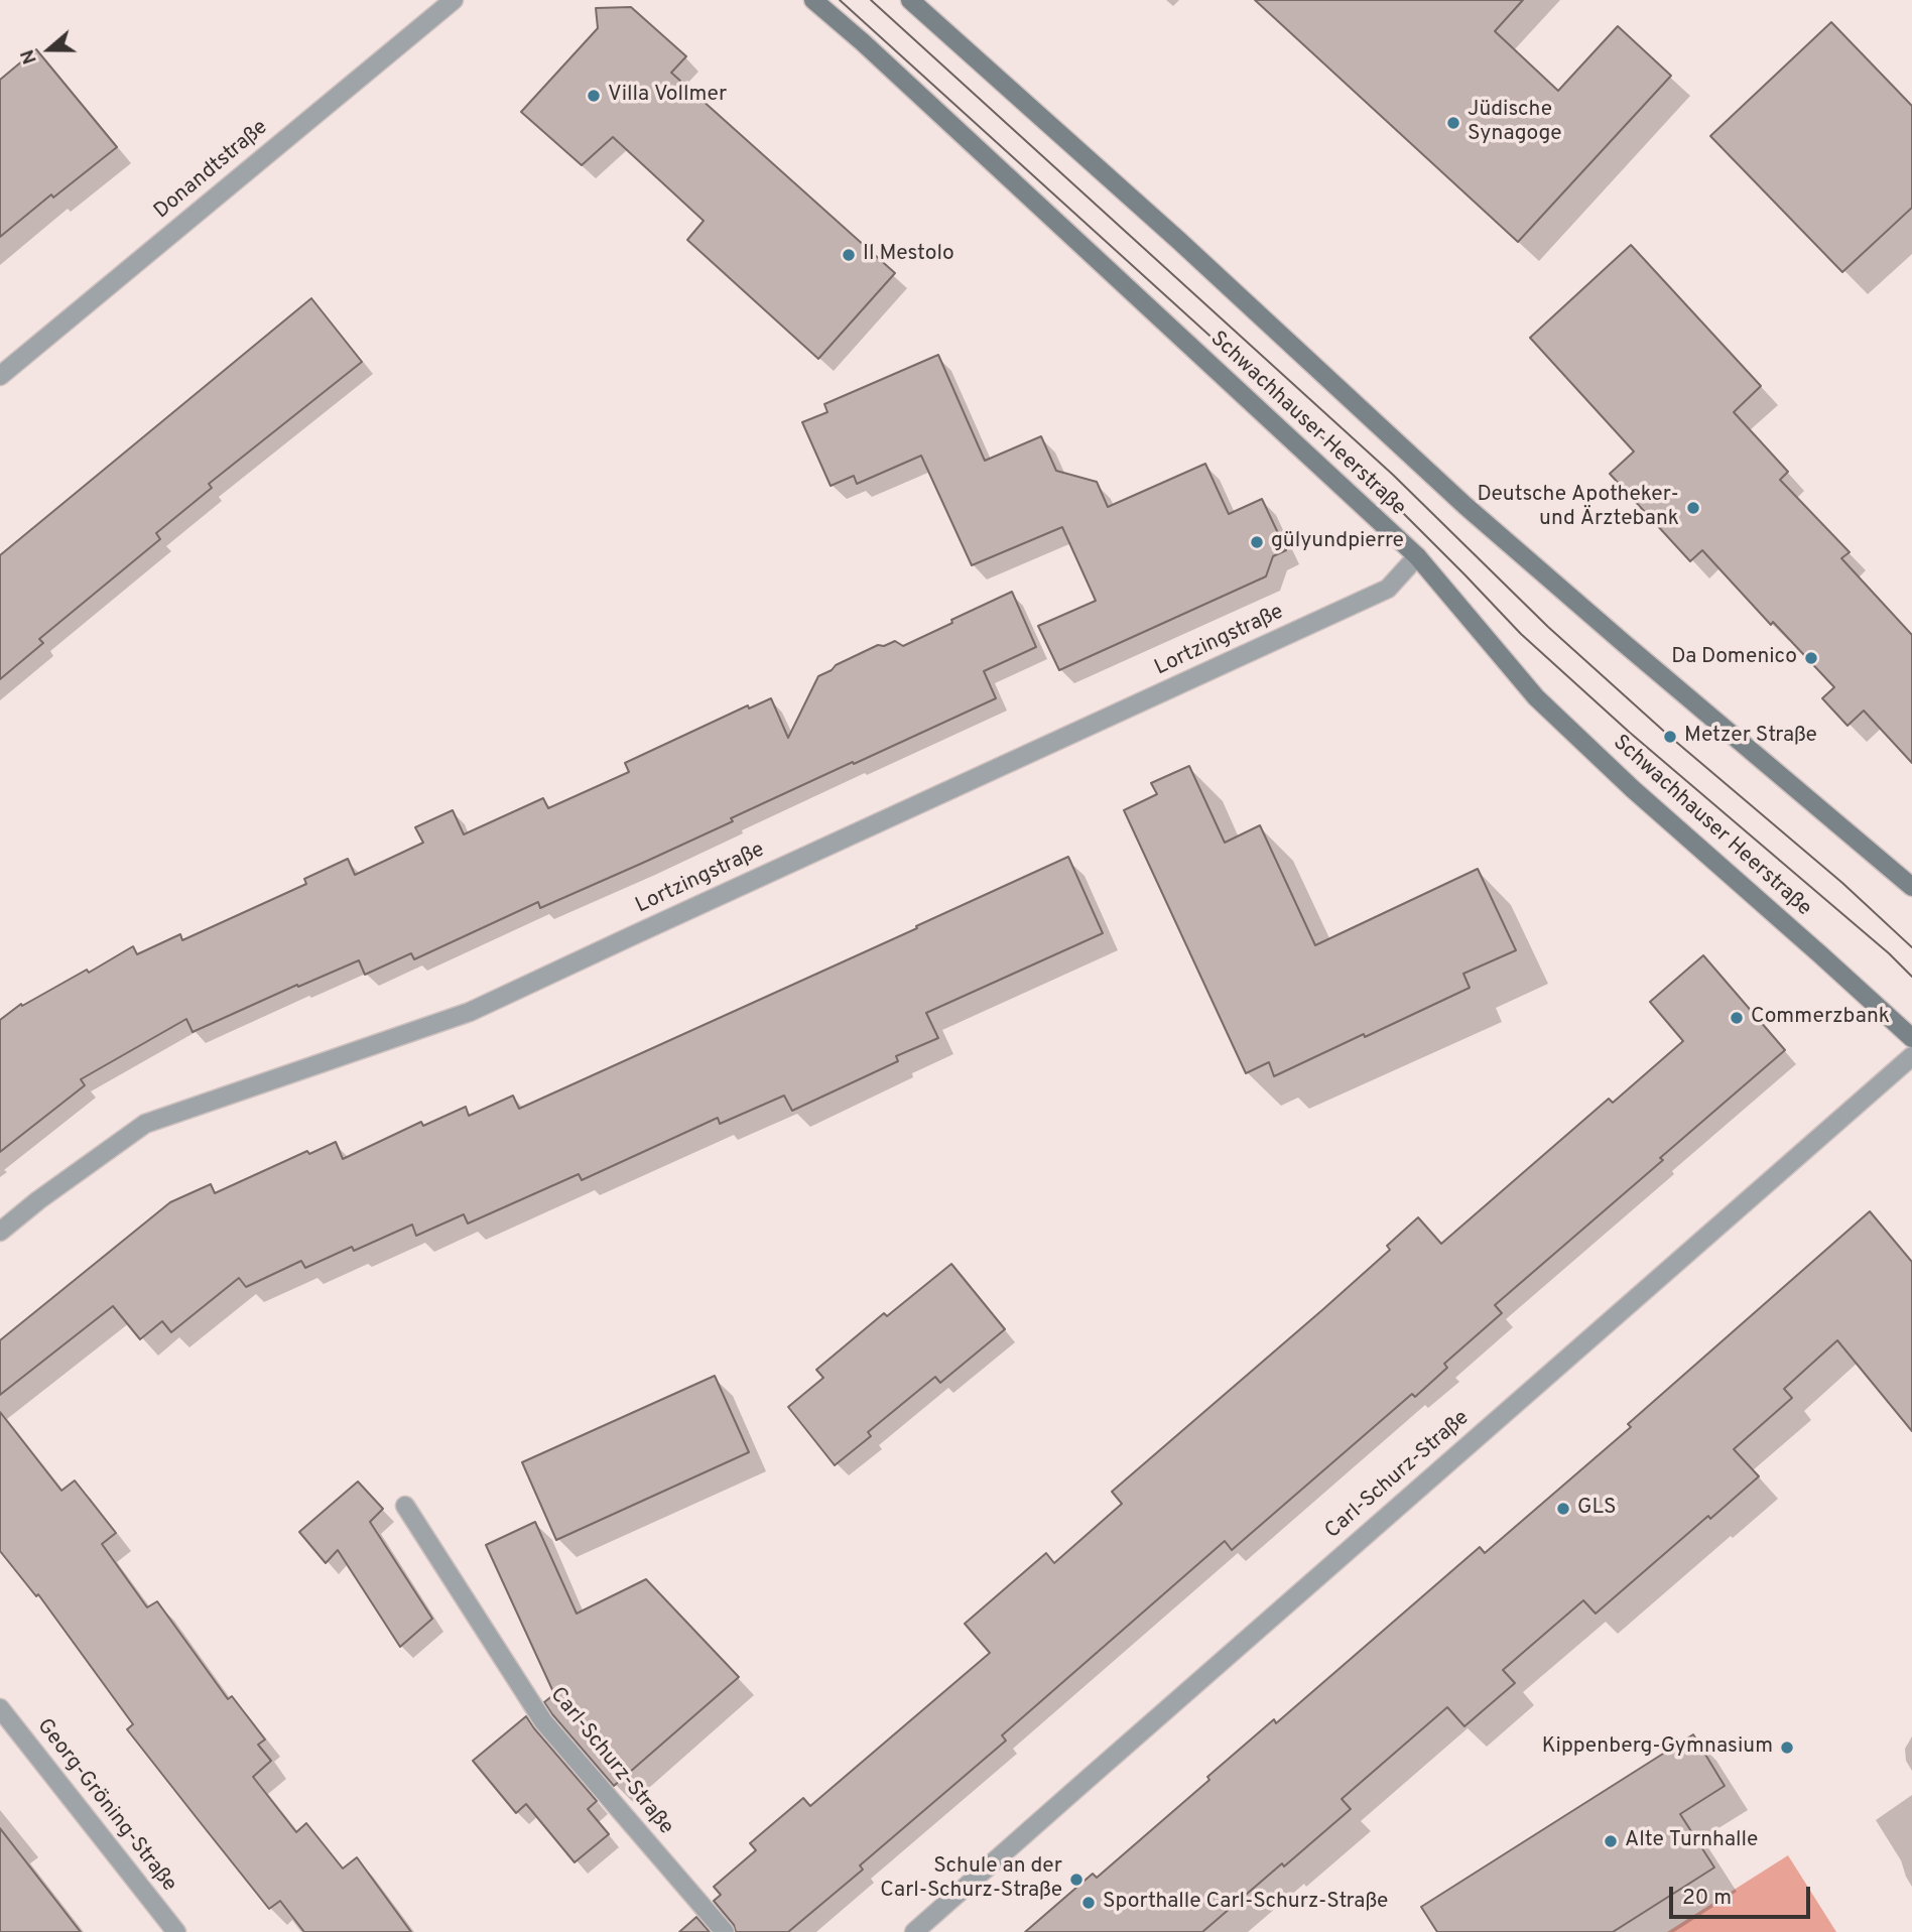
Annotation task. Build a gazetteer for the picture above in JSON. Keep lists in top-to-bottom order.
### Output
{
  "streets": {
    "main road": ["Schwachhauser Heerstraße"],
    "street": [
      "Donandtstraße",
      "Lortzingstraße",
      "Carl-Schurz-Straße",
      "Georg-Gröning-Straße"
    ]
  },
  "crossings": [
    ["Schwachhauser Heerstraße", "Lortzingstraße"]
  ],
  "places": [
    "Villa Vollmer",
    "Jüdische Synagoge",
    "Il Mestolo",
    "Deutsche Apotheker- und Ärztebank",
    "gülyundpierre",
    "Da Domenico",
    "Metzer Straße",
    "Commerzbank",
    "GLS",
    "Kippenberg-Gymnasium",
    "Alte Turnhalle",
    "Schule an der Carl-Schurz-Straße",
    "Sporthalle Carl-Schurz-Straße"
  ],
  "scale_bar": "20 m",
  "north": "left"
}
